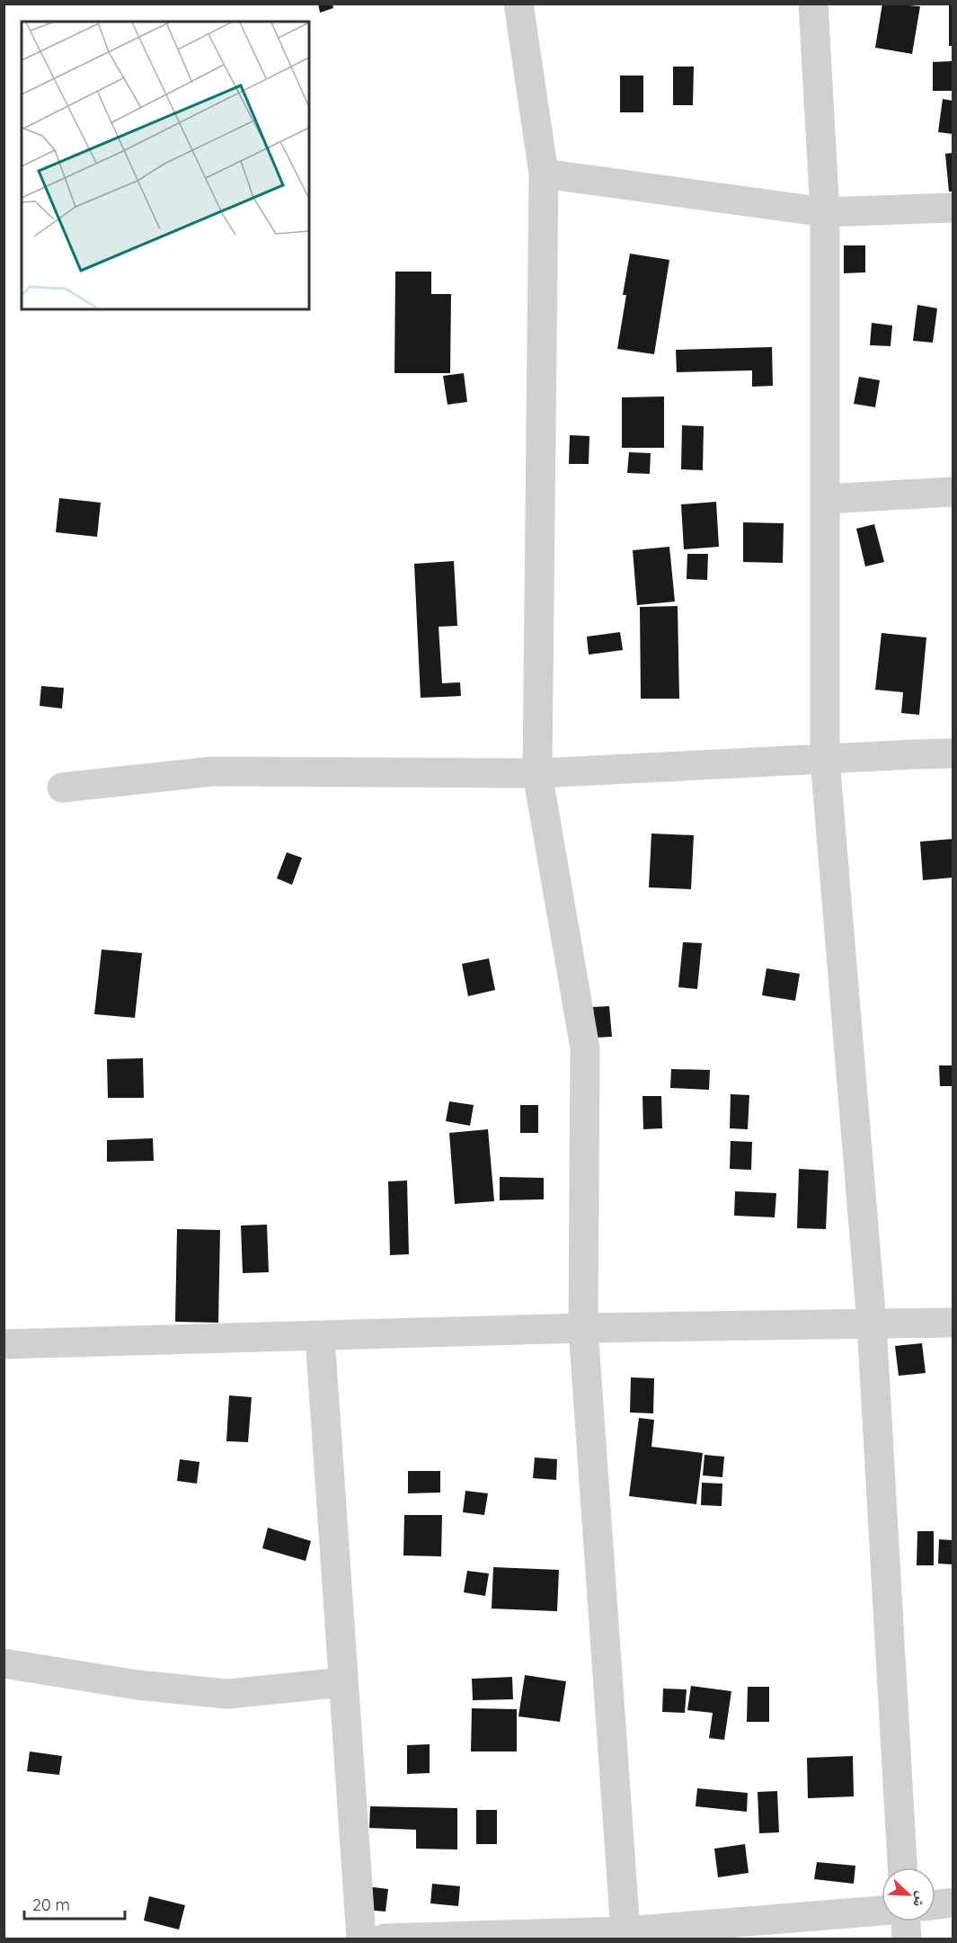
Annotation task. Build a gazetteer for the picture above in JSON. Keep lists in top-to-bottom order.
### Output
{
  "scale_bar": "20 m",
  "north": "bottom right"
}
